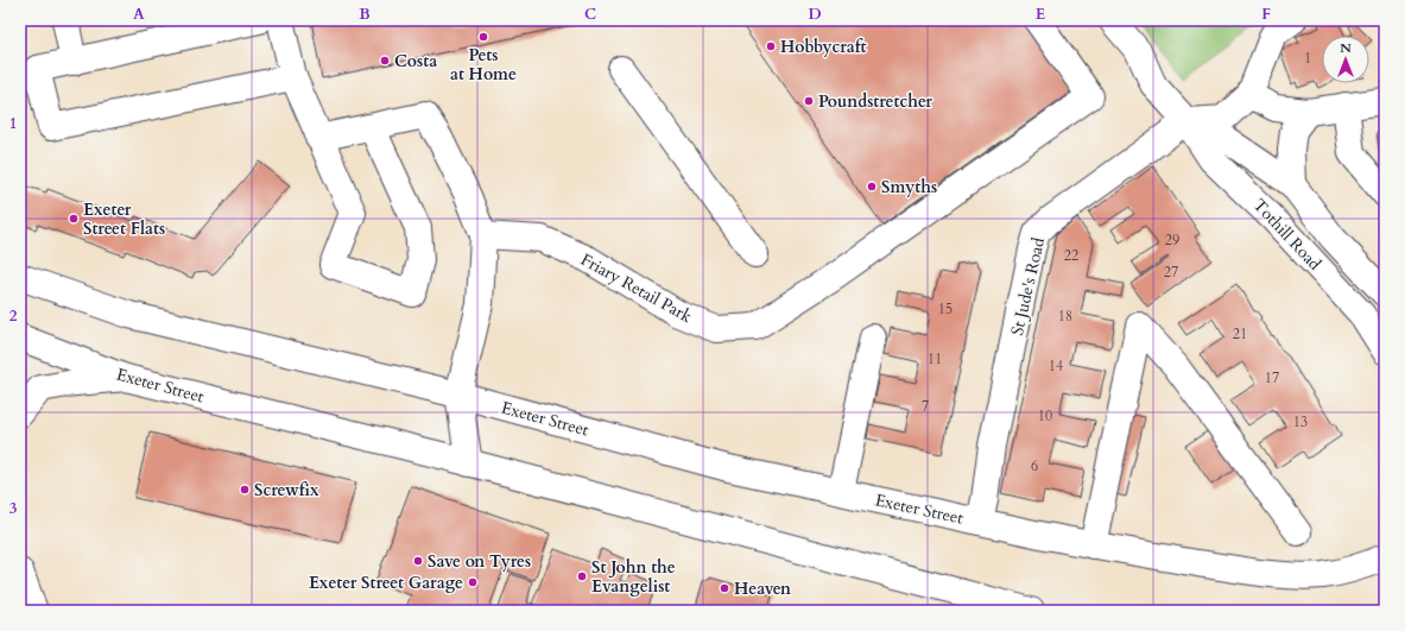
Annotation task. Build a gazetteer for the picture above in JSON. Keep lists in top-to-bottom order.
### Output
{
  "streets": {
    "main road": [
      "Tothill Road",
      "St Jude's Road",
      "Friary Retail Park",
      "Exeter Street"
    ]
  },
  "crossings": [
    ["Tothill Road", "St Jude's Road"],
    ["St Jude's Road", "Exeter Street"]
  ],
  "places": [
    "Pets at Home",
    "Hobbycraft",
    "Costa",
    "Poundstretcher",
    "Smyths",
    "Exeter Street Flats",
    "Screwfix",
    "Save on Tyres",
    "St John the Evangelist",
    "Exeter Street Garage",
    "Heaven"
  ],
  "house_numbers": [
    "1",
    "29",
    "22",
    "27",
    "15",
    "18",
    "21",
    "11",
    "14",
    "17",
    "7",
    "10",
    "13",
    "6"
  ],
  "north": "top",
  "grid": {
    "columns": [
      "A",
      "B",
      "C",
      "D",
      "E",
      "F"
    ],
    "rows": ["1", "2", "3"]
  }
}
